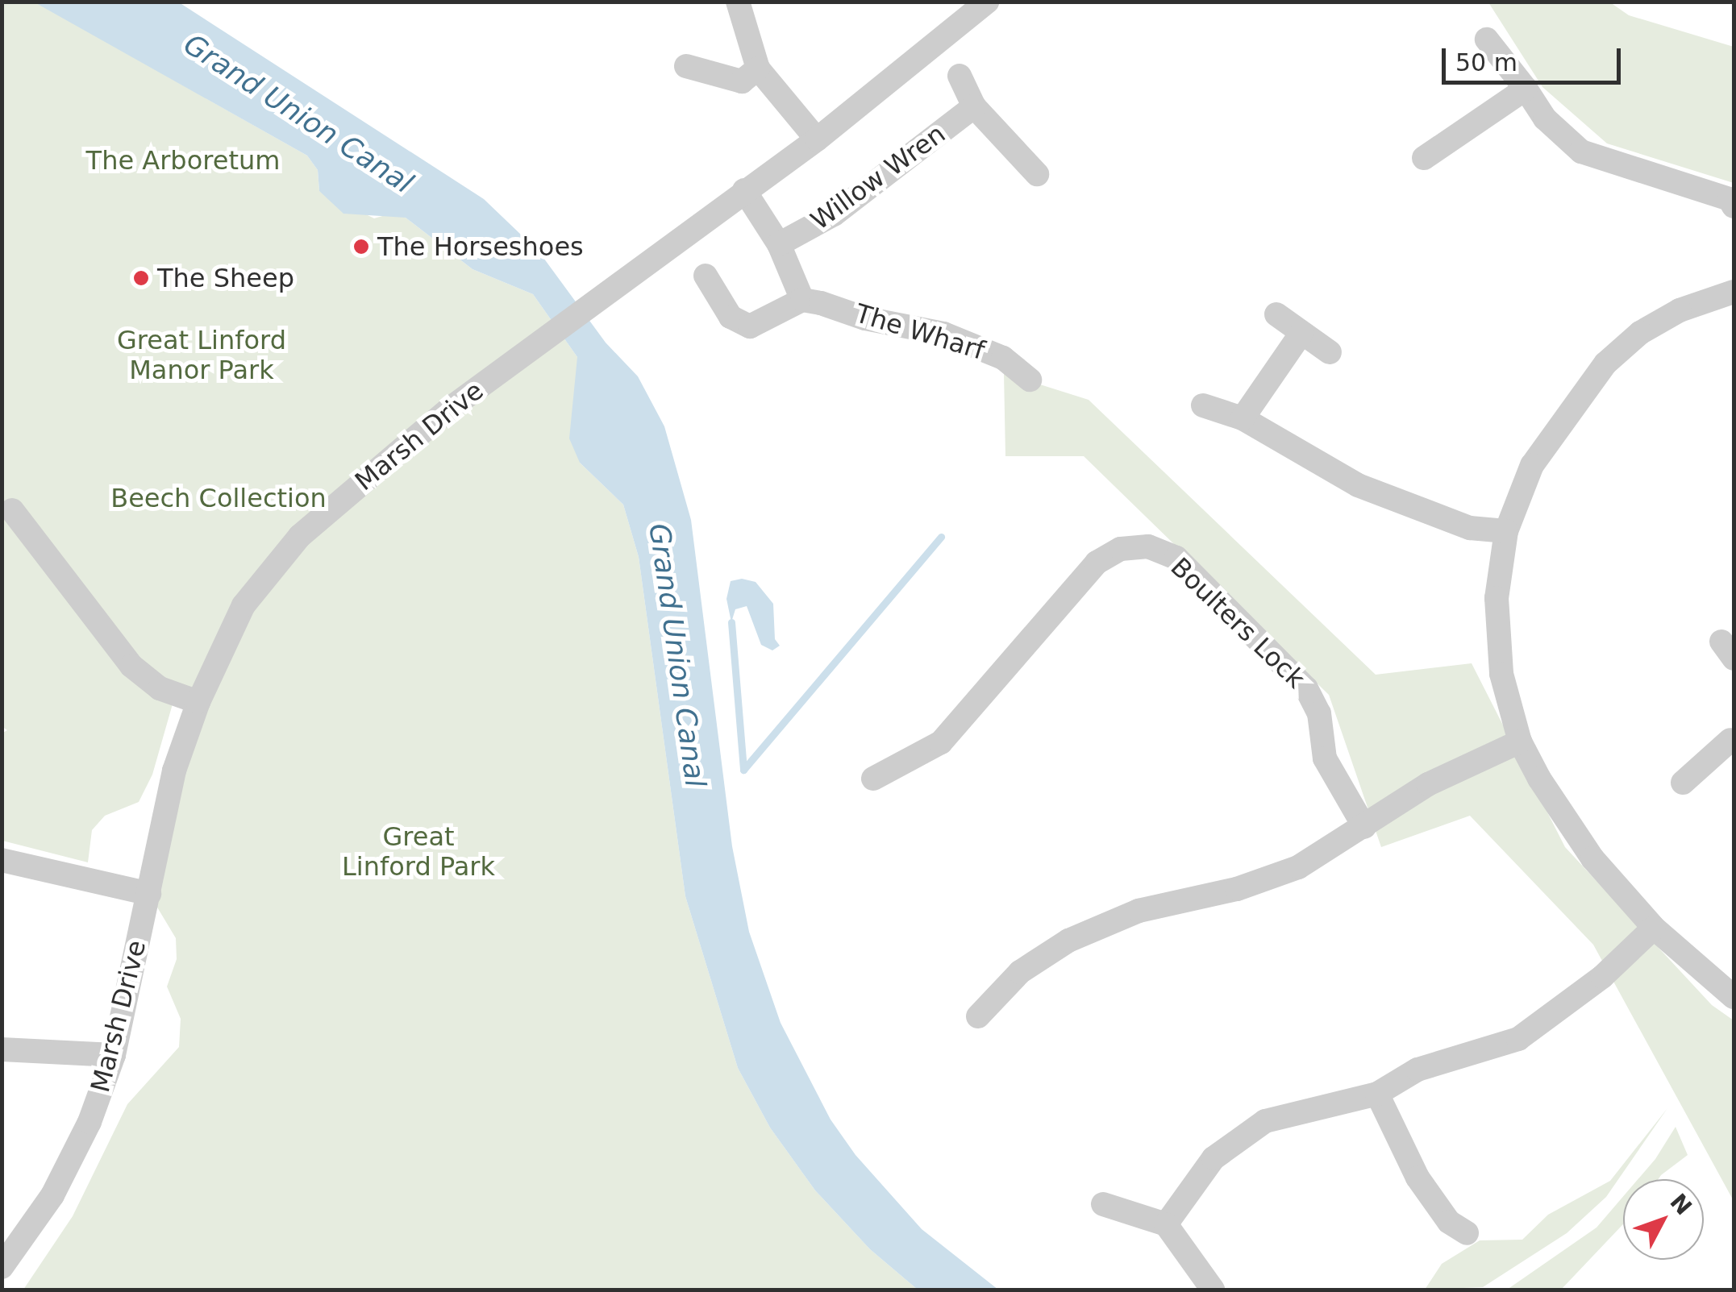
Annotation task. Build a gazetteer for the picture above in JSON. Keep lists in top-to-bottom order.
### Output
{
  "streets": {
    "street": [
      "Willow Wren",
      "The Wharf",
      "Marsh Drive",
      "Boulters Lock"
    ]
  },
  "water": ["Grand Union Canal"],
  "parks": [
    "The Arboretum",
    "Great Linford Manor Park",
    "Beech Collection",
    "Great Linford Park"
  ],
  "places": ["The Horseshoes", "The Sheep"],
  "scale_bar": "50 m",
  "north": "top right"
}
